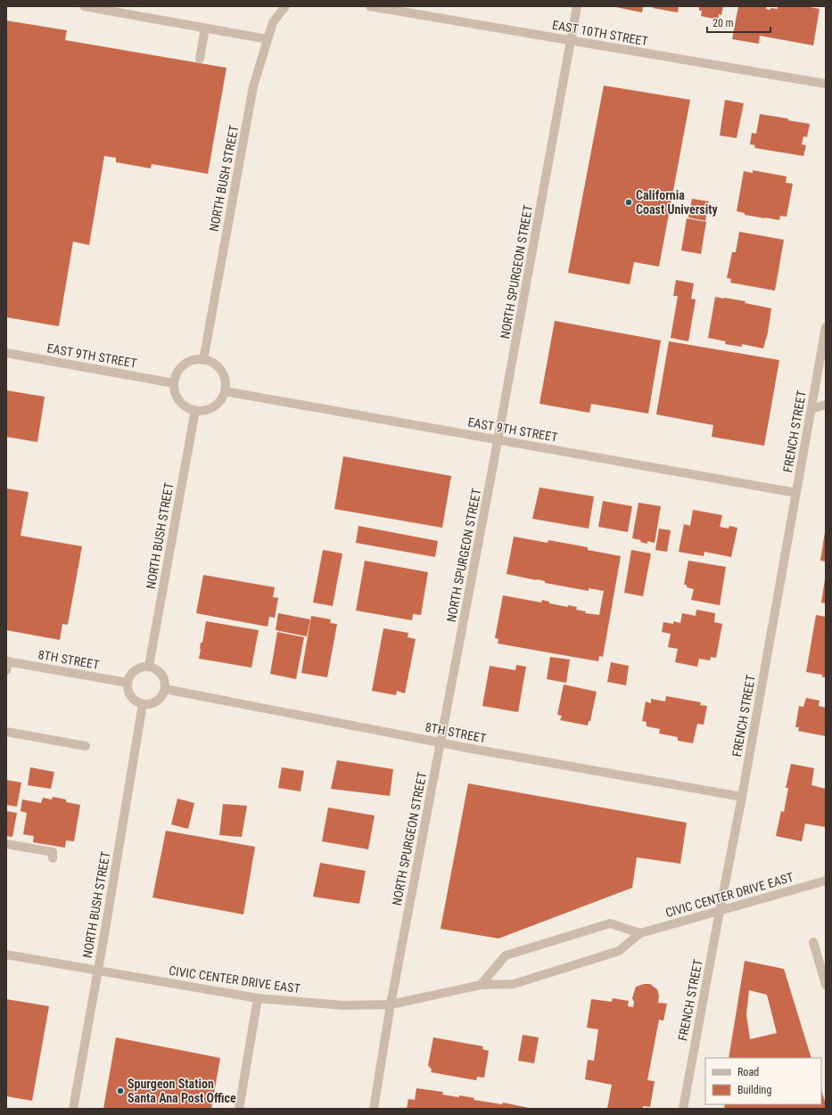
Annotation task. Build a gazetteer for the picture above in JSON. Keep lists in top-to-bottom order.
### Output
{
  "streets": {
    "street": [
      "EAST 10TH STREET",
      "NORTH BUSH STREET",
      "NORTH SPURGEON STREET",
      "EAST 9TH STREET",
      "FRENCH STREET",
      "8TH STREET",
      "CIVIC CENTER DRIVE EAST"
    ]
  },
  "crossings": [
    ["EAST 10TH STREET", "NORTH SPURGEON STREET"],
    ["NORTH BUSH STREET", "EAST 9TH STREET"],
    ["NORTH BUSH STREET", "8TH STREET"],
    ["NORTH BUSH STREET", "CIVIC CENTER DRIVE EAST"],
    ["NORTH SPURGEON STREET", "EAST 9TH STREET"],
    ["NORTH SPURGEON STREET", "8TH STREET"],
    ["NORTH SPURGEON STREET", "CIVIC CENTER DRIVE EAST"],
    ["EAST 9TH STREET", "FRENCH STREET"],
    ["FRENCH STREET", "8TH STREET"],
    ["FRENCH STREET", "CIVIC CENTER DRIVE EAST"]
  ],
  "places": ["California Coast University", "Spurgeon Station Santa Ana Post Office"],
  "legend": ["Road", "Building"],
  "scale_bar": "20 m"
}
